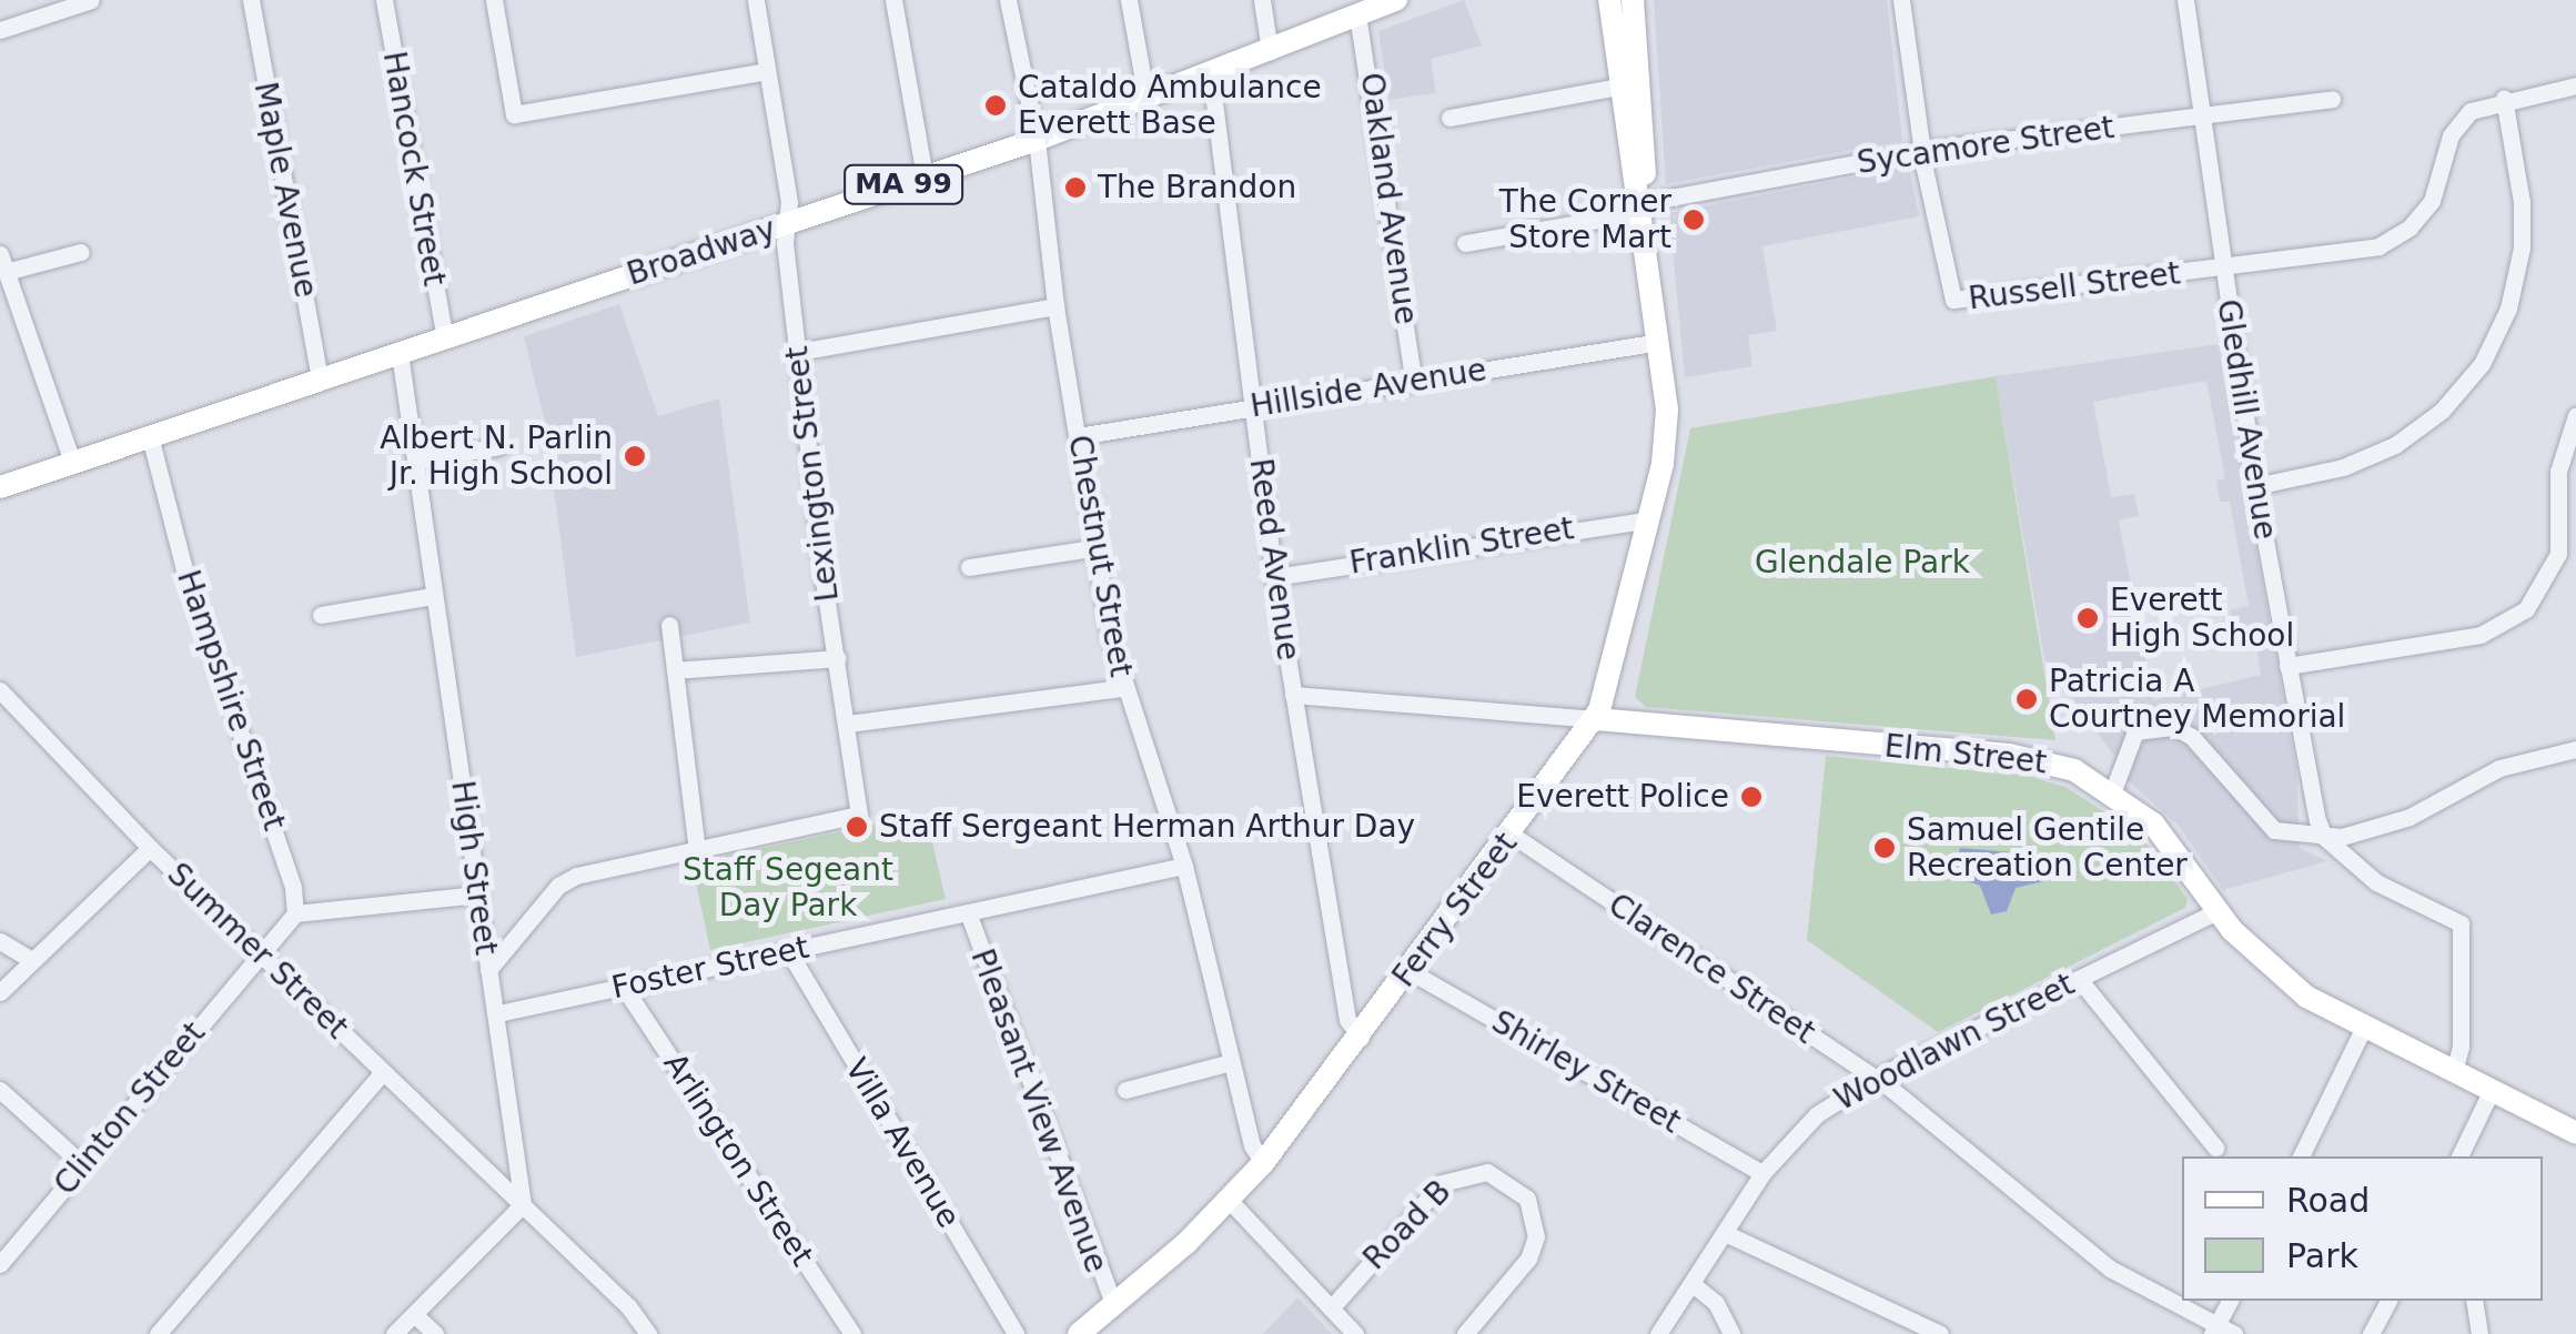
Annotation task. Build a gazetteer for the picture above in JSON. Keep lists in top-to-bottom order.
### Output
{
  "streets": {
    "main road": [
      "MA 99",
      "Broadway",
      "Elm Street",
      "Ferry Street"
    ],
    "street": [
      "Sycamore Street",
      "Hancock Street",
      "Maple Avenue",
      "Oakland Avenue",
      "Russell Street",
      "Hillside Avenue",
      "Gledhill Avenue",
      "Lexington Street",
      "Franklin Street",
      "Chestnut Street",
      "Reed Avenue",
      "Hampshire Street",
      "High Street",
      "Summer Street",
      "Foster Street",
      "Clarence Street",
      "Woodlawn Street",
      "Shirley Street",
      "Clinton Street",
      "Pleasant View Avenue",
      "Villa Avenue",
      "Arlington Street",
      "Road B"
    ]
  },
  "crossings": [
    ["Sycamore Street", "Russell Street"],
    ["Sycamore Street", "Gledhill Avenue"],
    ["Sycamore Street", "Ferry Street"],
    ["Hancock Street", "Broadway"],
    ["Maple Avenue", "Broadway"],
    ["Oakland Avenue", "Broadway"],
    ["Oakland Avenue", "Hillside Avenue"],
    ["Broadway", "Lexington Street"],
    ["Broadway", "Chestnut Street"],
    ["Broadway", "Reed Avenue"],
    ["Broadway", "Hampshire Street"],
    ["Broadway", "High Street"],
    ["Russell Street", "Gledhill Avenue"],
    ["Hillside Avenue", "Chestnut Street"],
    ["Hillside Avenue", "Reed Avenue"],
    ["Hillside Avenue", "Ferry Street"],
    ["Franklin Street", "Reed Avenue"],
    ["Franklin Street", "Ferry Street"],
    ["Chestnut Street", "Ferry Street"],
    ["Chestnut Street", "Foster Street"],
    ["Reed Avenue", "Elm Street"],
    ["Reed Avenue", "Ferry Street"],
    ["Elm Street", "Ferry Street"],
    ["Elm Street", "Woodlawn Street"],
    ["High Street", "Summer Street"],
    ["High Street", "Foster Street"],
    ["Ferry Street", "Clarence Street"],
    ["Ferry Street", "Shirley Street"],
    ["Ferry Street", "Pleasant View Avenue"],
    ["Summer Street", "Clinton Street"],
    ["Foster Street", "Pleasant View Avenue"],
    ["Foster Street", "Villa Avenue"],
    ["Foster Street", "Arlington Street"],
    ["Clarence Street", "Woodlawn Street"],
    ["Woodlawn Street", "Shirley Street"]
  ],
  "parks": ["Glendale Park", "Staff Segeant Day Park"],
  "places": [
    "Cataldo Ambulance Everett Base",
    "The Brandon",
    "The Corner Store Mart",
    "Albert N. Parlin Jr. High School",
    "Everett High School",
    "Patricia A Courtney Memorial",
    "Everett Police",
    "Staff Sergeant Herman Arthur Day",
    "Samuel Gentile Recreation Center"
  ],
  "legend": ["Road", "Park"]
}
